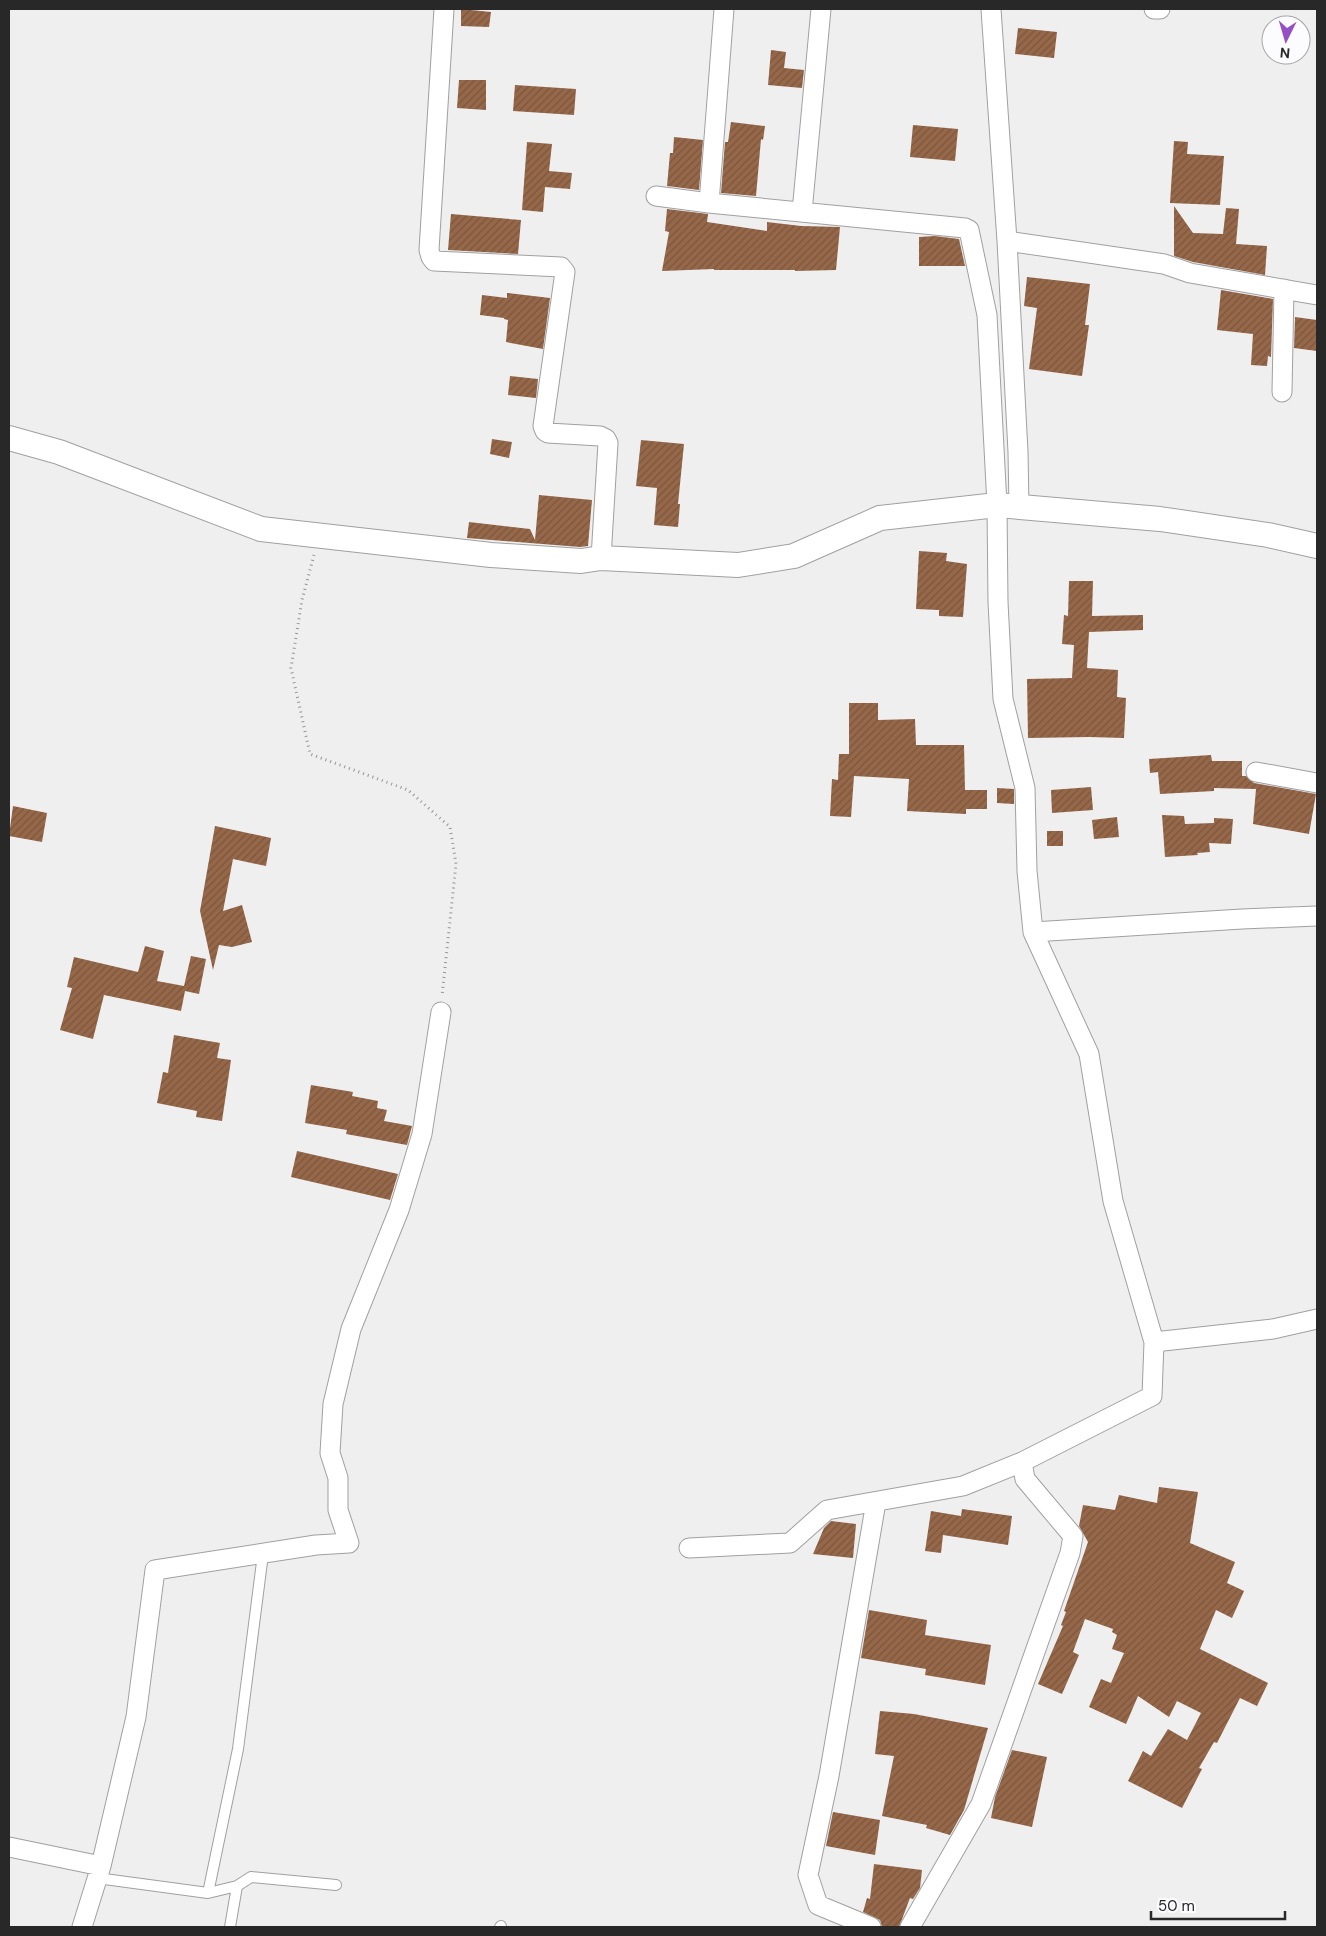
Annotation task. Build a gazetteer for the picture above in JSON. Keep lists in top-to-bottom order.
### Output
{
  "scale_bar": "50 m",
  "north": "bottom"
}
